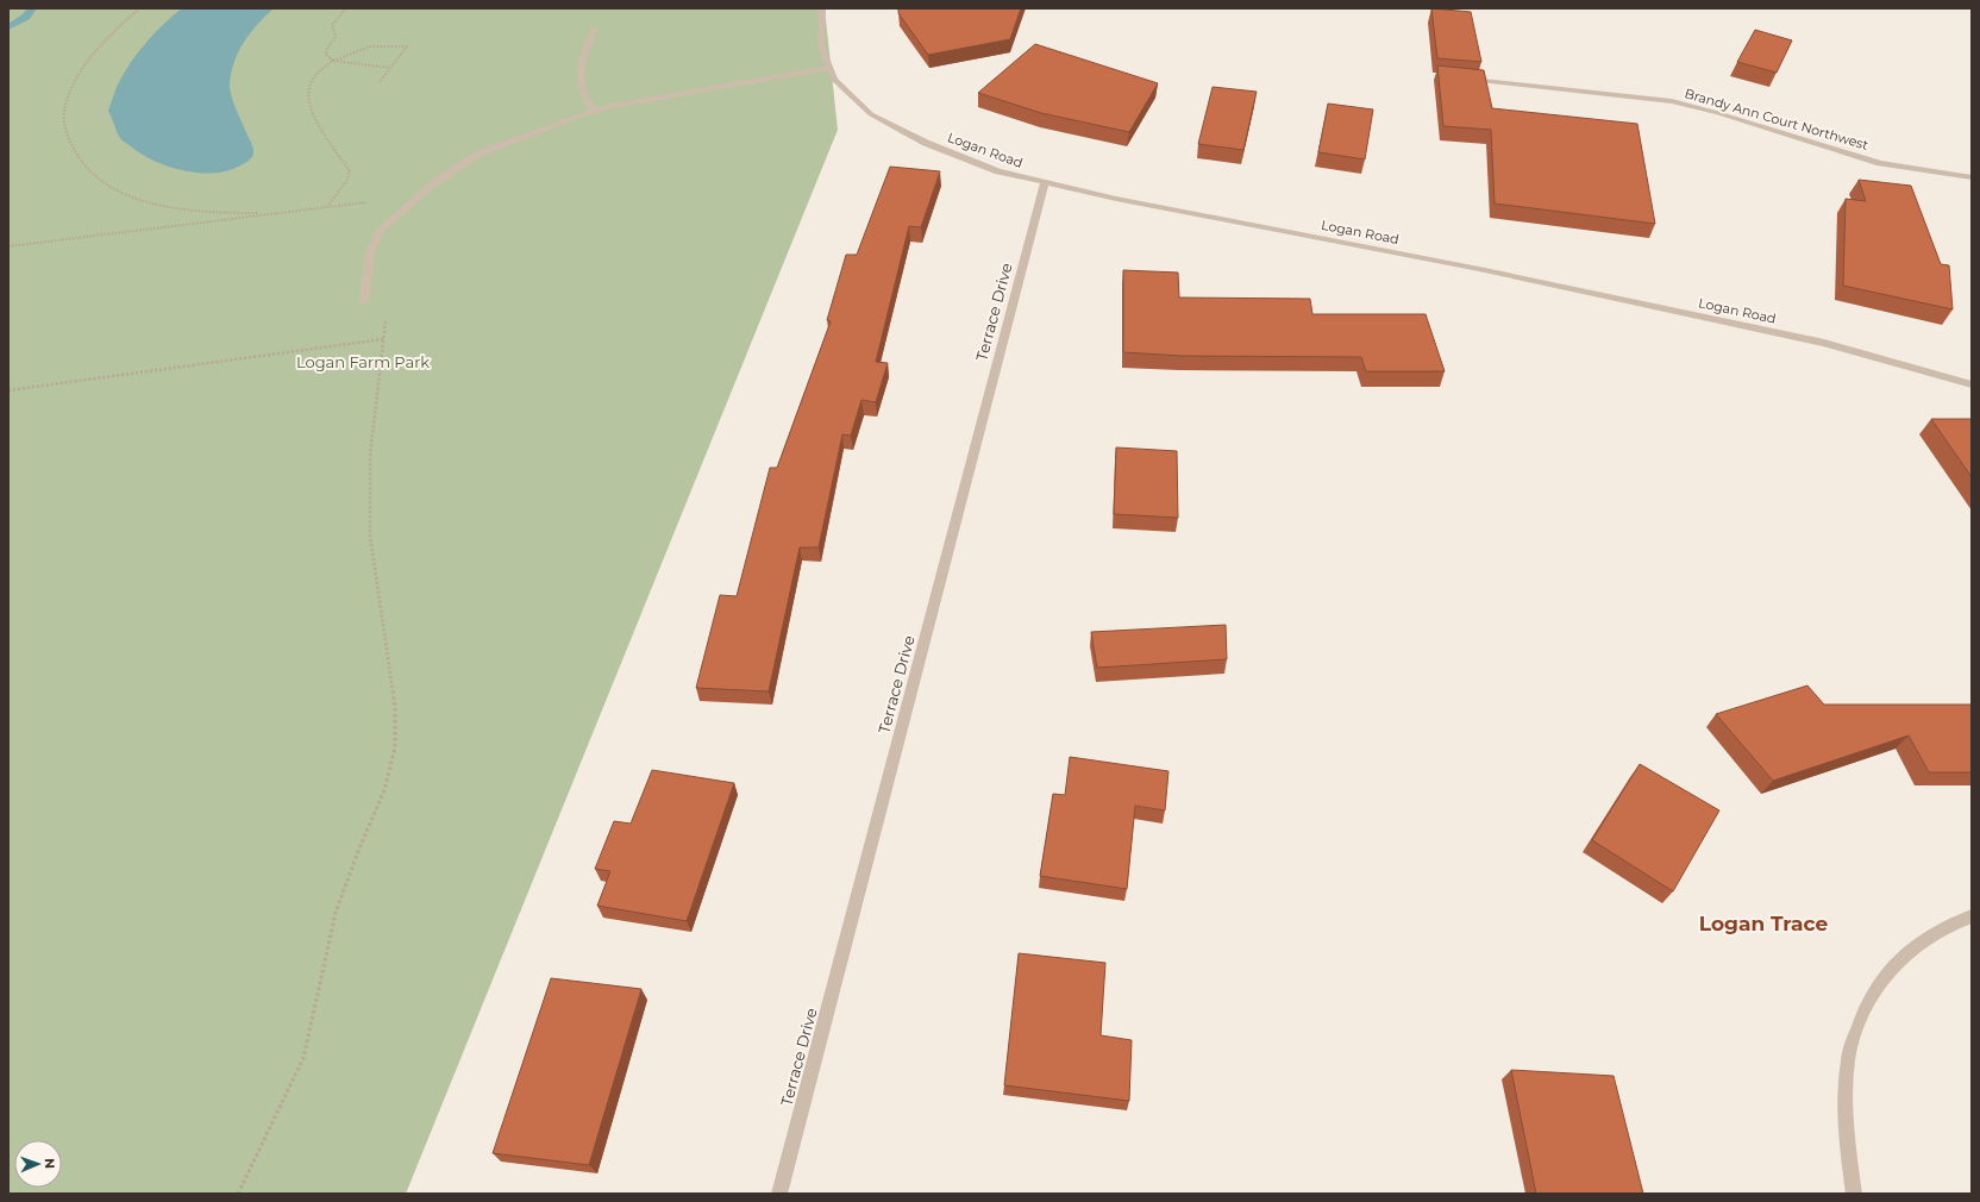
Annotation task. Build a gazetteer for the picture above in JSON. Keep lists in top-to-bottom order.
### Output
{
  "streets": {
    "street": ["Brandy Ann Court Northwest", "Logan Road", "Terrace Drive"]
  },
  "crossings": [
    ["Logan Road", "Terrace Drive"]
  ],
  "districts": ["Logan Trace"],
  "parks": ["Logan Farm Park"],
  "north": "right"
}
